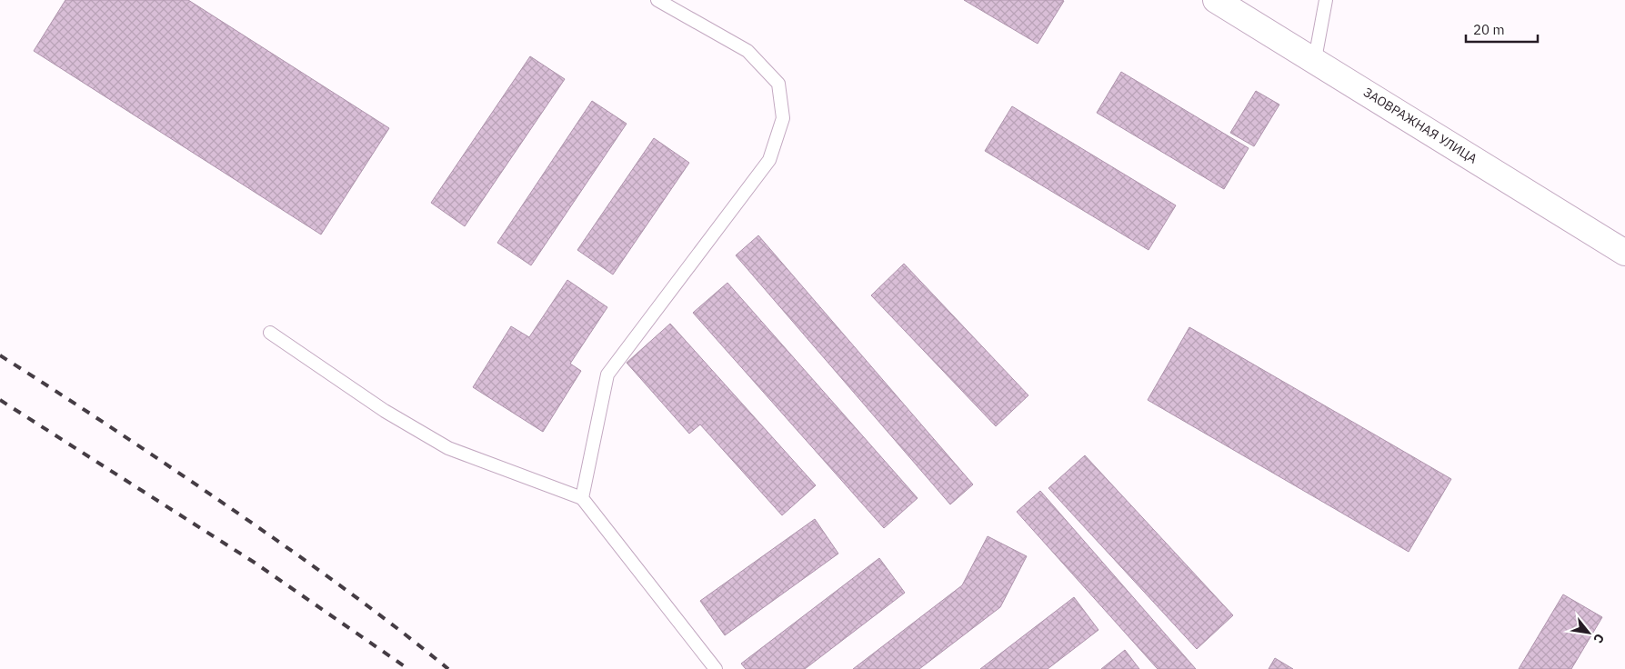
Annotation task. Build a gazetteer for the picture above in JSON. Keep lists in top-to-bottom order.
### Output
{
  "streets": {
    "street": ["ЗАОВРАЖНАЯ УЛИЦА"]
  },
  "scale_bar": "20 m",
  "north": "bottom right"
}
